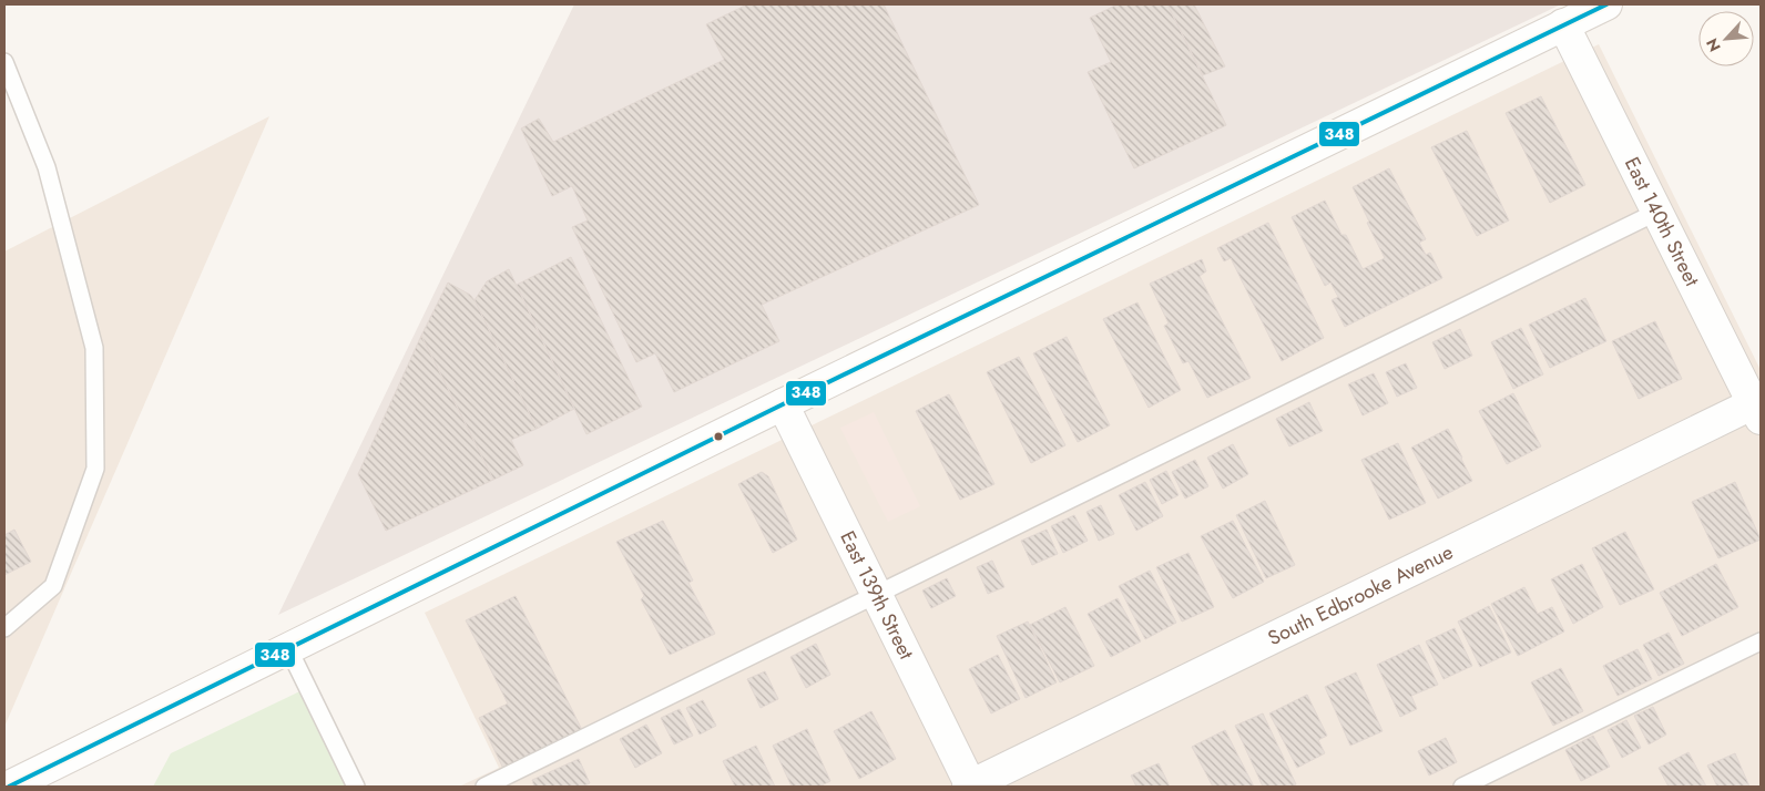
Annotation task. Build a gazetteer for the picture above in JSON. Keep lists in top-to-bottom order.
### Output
{
  "streets": {
    "main road": ["East 140th Street", "South Edbrooke Avenue", "East 139th Street"]
  },
  "crossings": [
    ["East 140th Street", "South Edbrooke Avenue"],
    ["South Edbrooke Avenue", "East 139th Street"]
  ],
  "lines": ["transit line 348"],
  "north": "bottom left"
}
